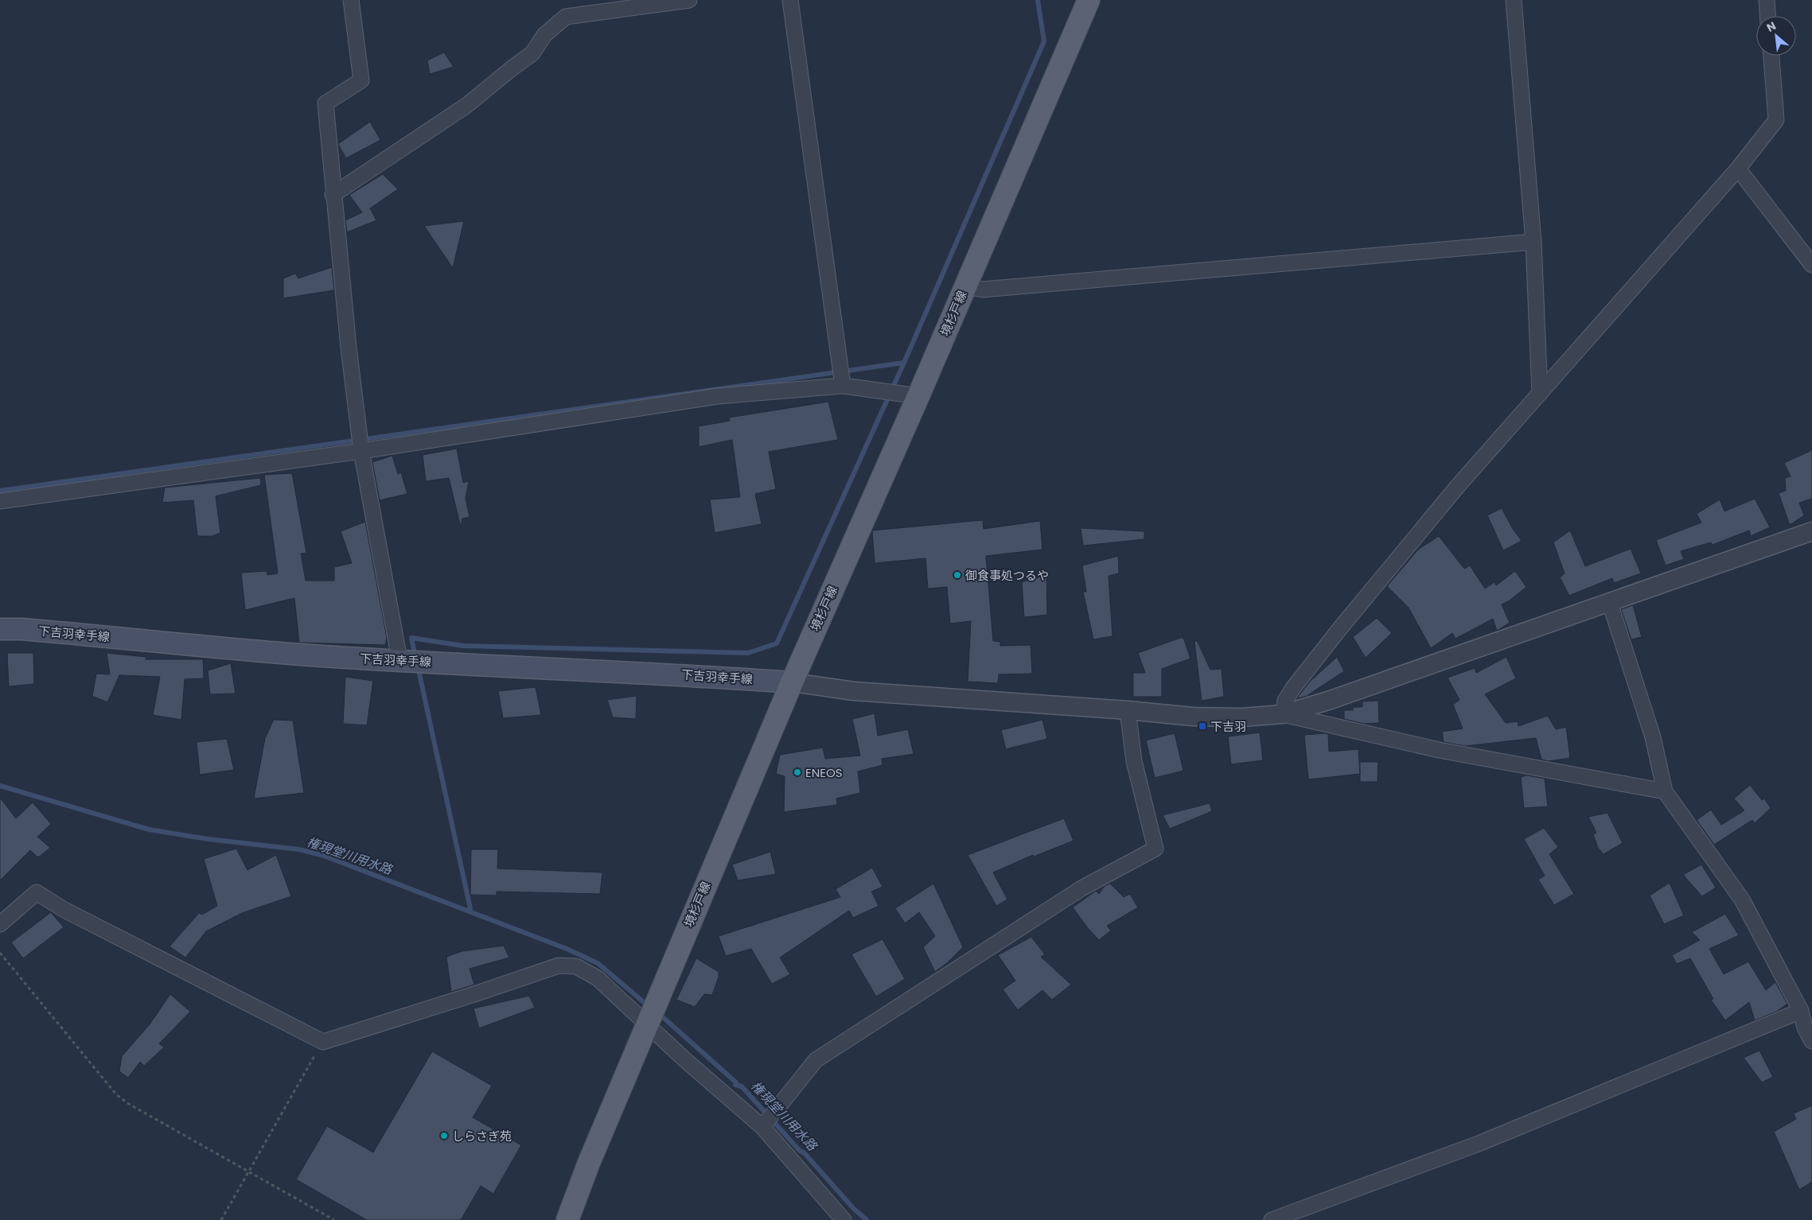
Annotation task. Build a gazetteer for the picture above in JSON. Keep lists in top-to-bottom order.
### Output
{
  "streets": {
    "main road": ["境杉戸線", "下吉羽幸手線"]
  },
  "crossings": [
    ["境杉戸線", "下吉羽幸手線"]
  ],
  "water": ["権現堂川用水路"],
  "places": {
    "other": ["御食事処つるや", "ENEOS", "しらさぎ苑"],
    "transit": ["下吉羽"]
  },
  "north": "top left"
}
